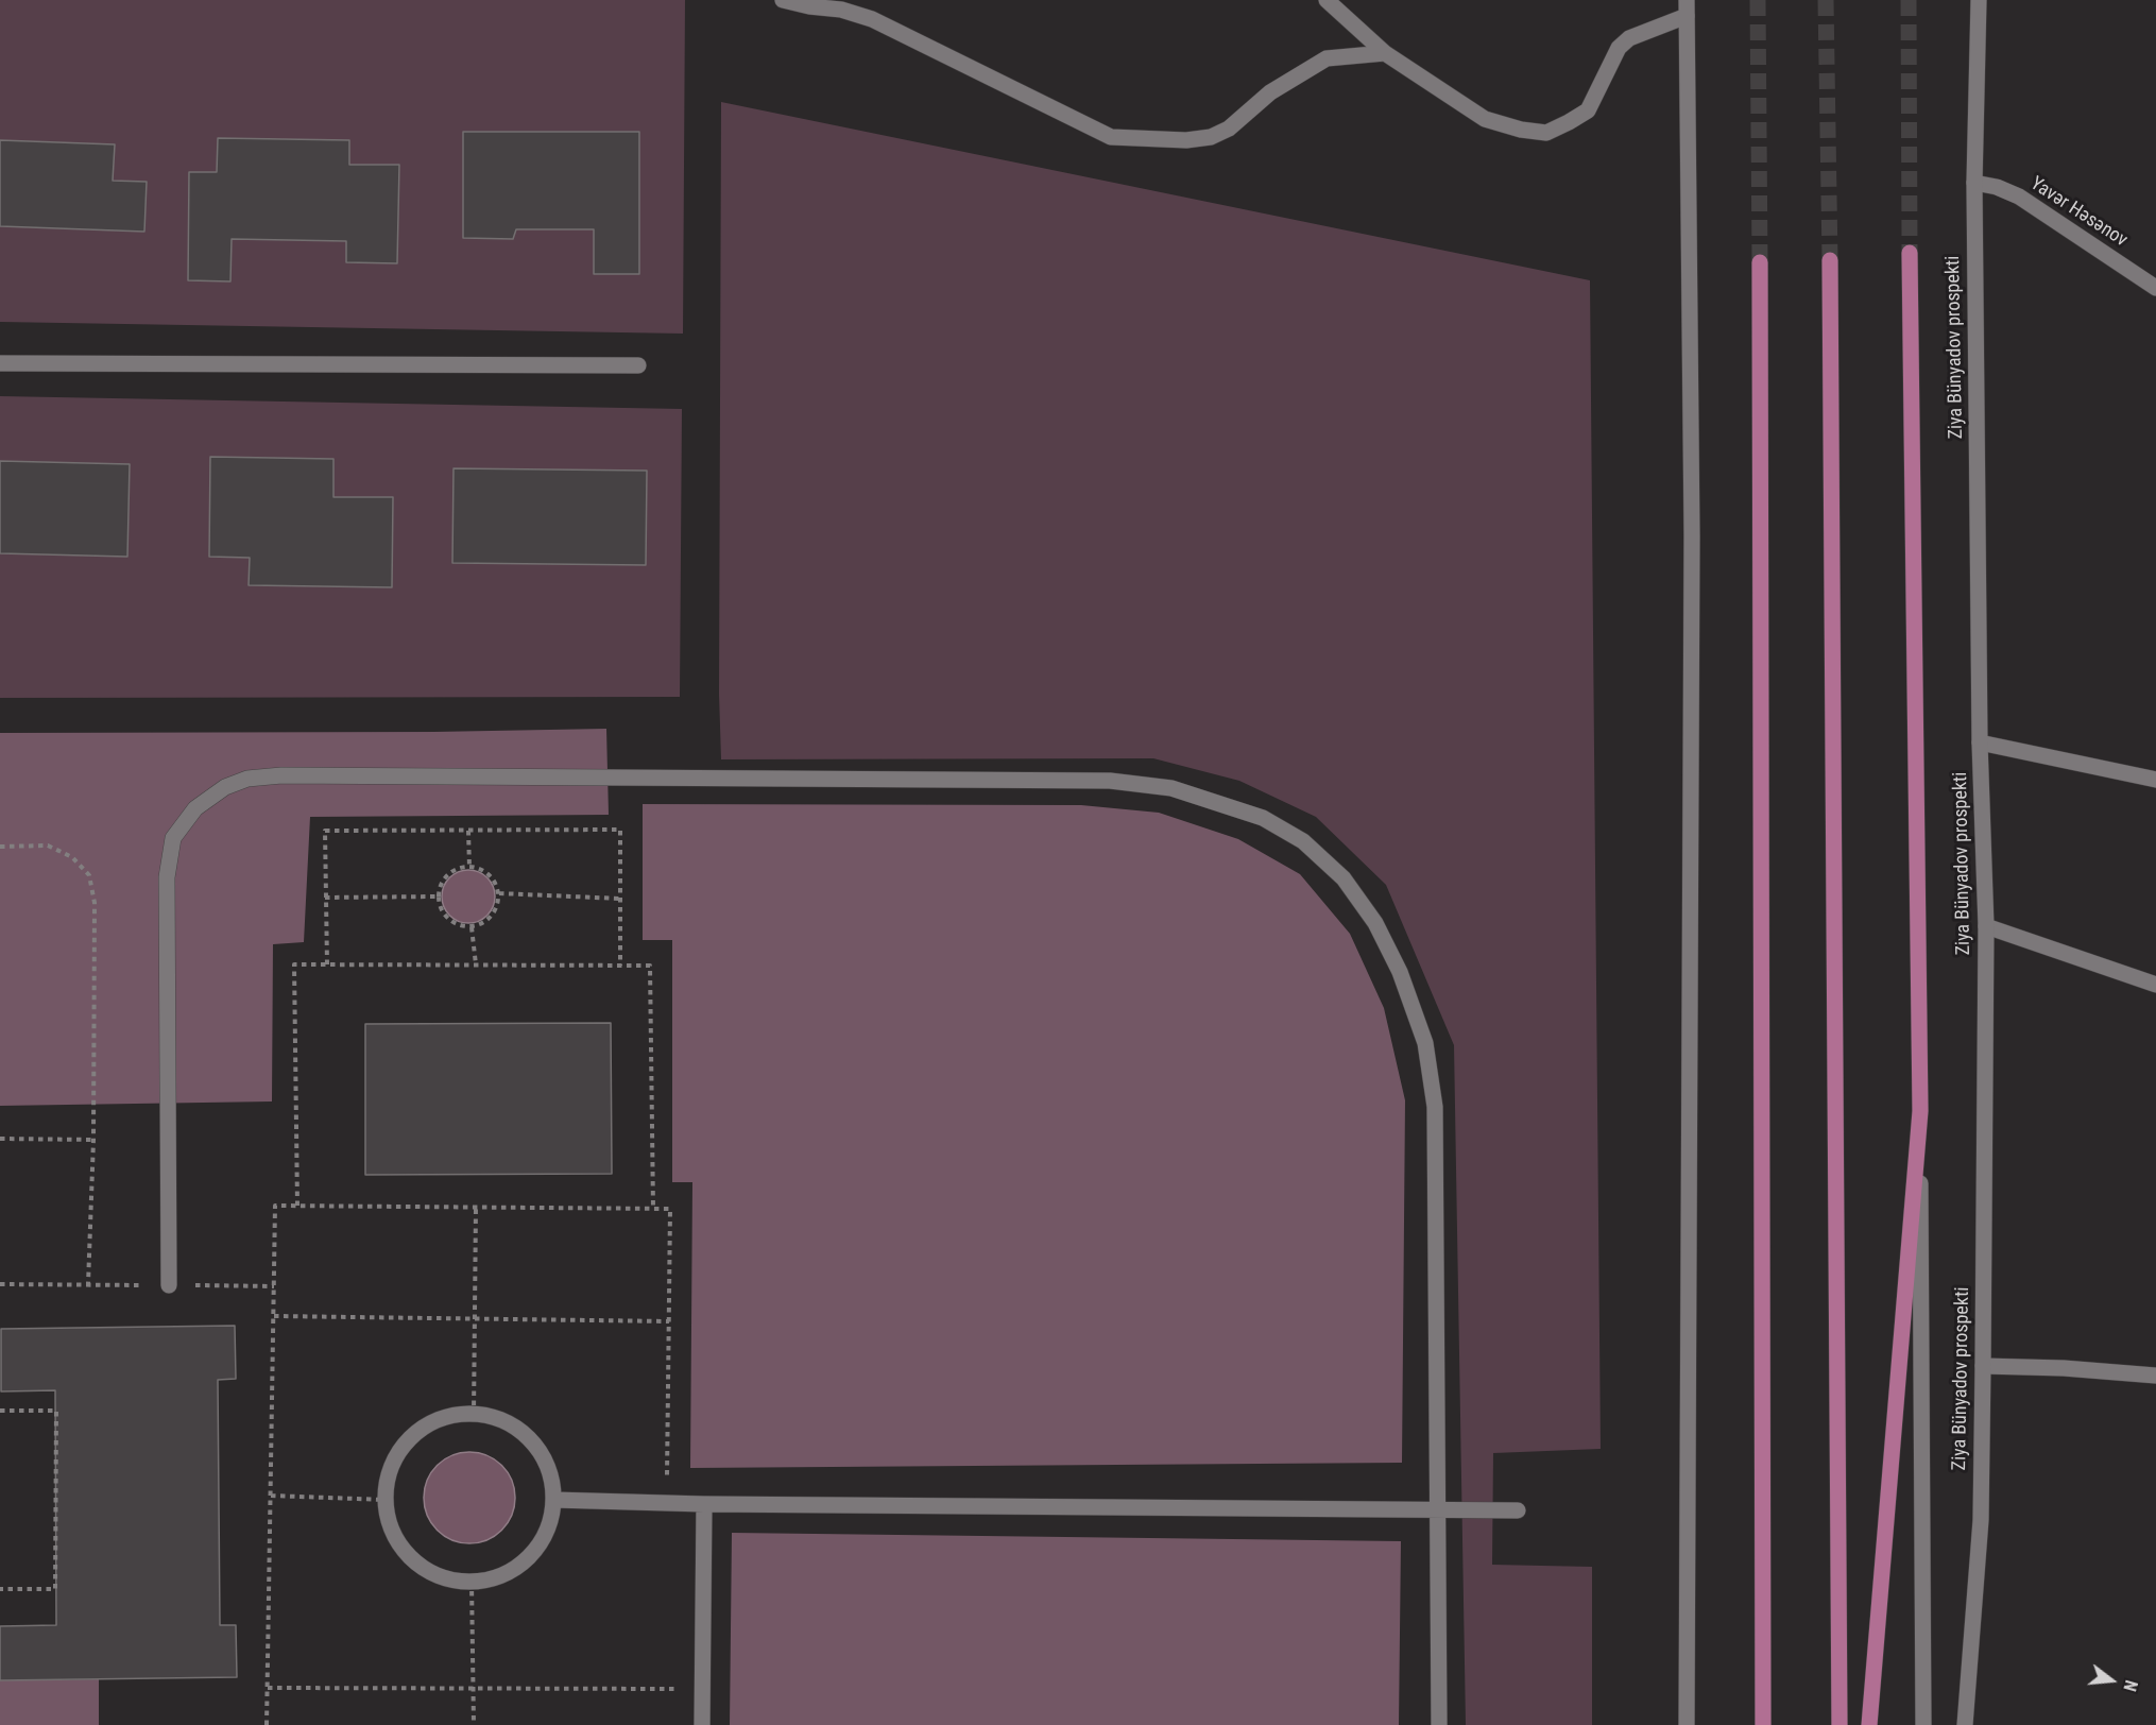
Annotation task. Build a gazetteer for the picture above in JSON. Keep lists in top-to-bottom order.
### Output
{
  "streets": {
    "main road": ["Yavər Həsənov", "Ziya Bünyadov prospekti"]
  },
  "crossings": [
    ["Yavər Həsənov", "Ziya Bünyadov prospekti"]
  ],
  "north": "right"
}
